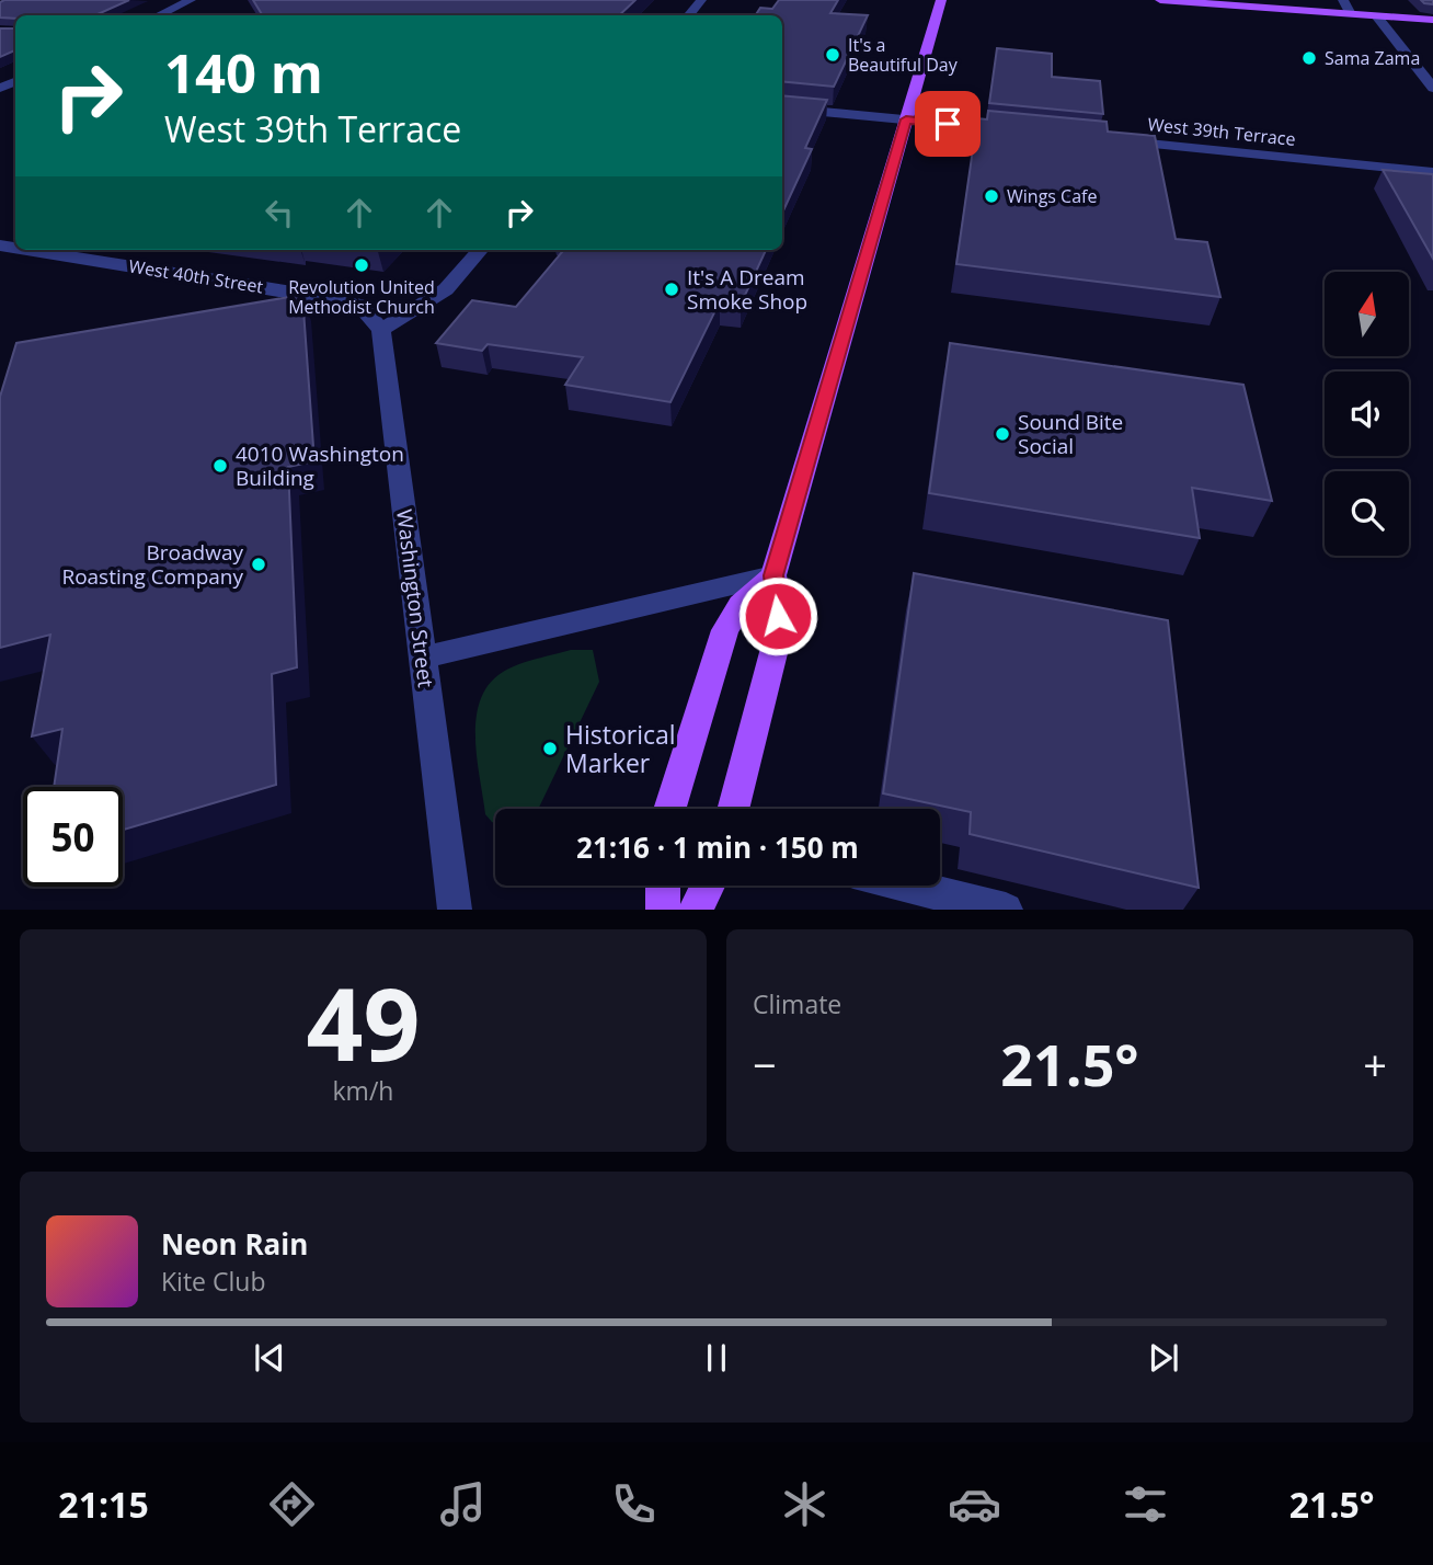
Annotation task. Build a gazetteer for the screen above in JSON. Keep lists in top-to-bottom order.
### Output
{
  "streets": {
    "street": ["West 39th Terrace", "West 40th Street", "Washington Street"]
  },
  "crossings": [
    ["West 40th Street", "Washington Street"]
  ],
  "places": [
    "It's a Beautiful Day",
    "Sama Zama",
    "Wings Cafe",
    "Revolution United Methodist Church",
    "It's A Dream Smoke Shop",
    "Sound Bite Social",
    "4010 Washington Building",
    "Broadway Roasting Company",
    "Historical Marker"
  ],
  "north": "top",
  "page": {
    "turn": ["140 m", "West 39th Terrace"],
    "limit": "50",
    "trip": "21:16 · 1 min · 150 m",
    "tile": [
      ["49", "km/h"],
      "Climate"
    ],
    "heat": ["−", "21.5°", "+"],
    "song": ["Neon Rain", "Kite Club"],
    "tabs": ["21:15", "21.5°"]
  }
}
